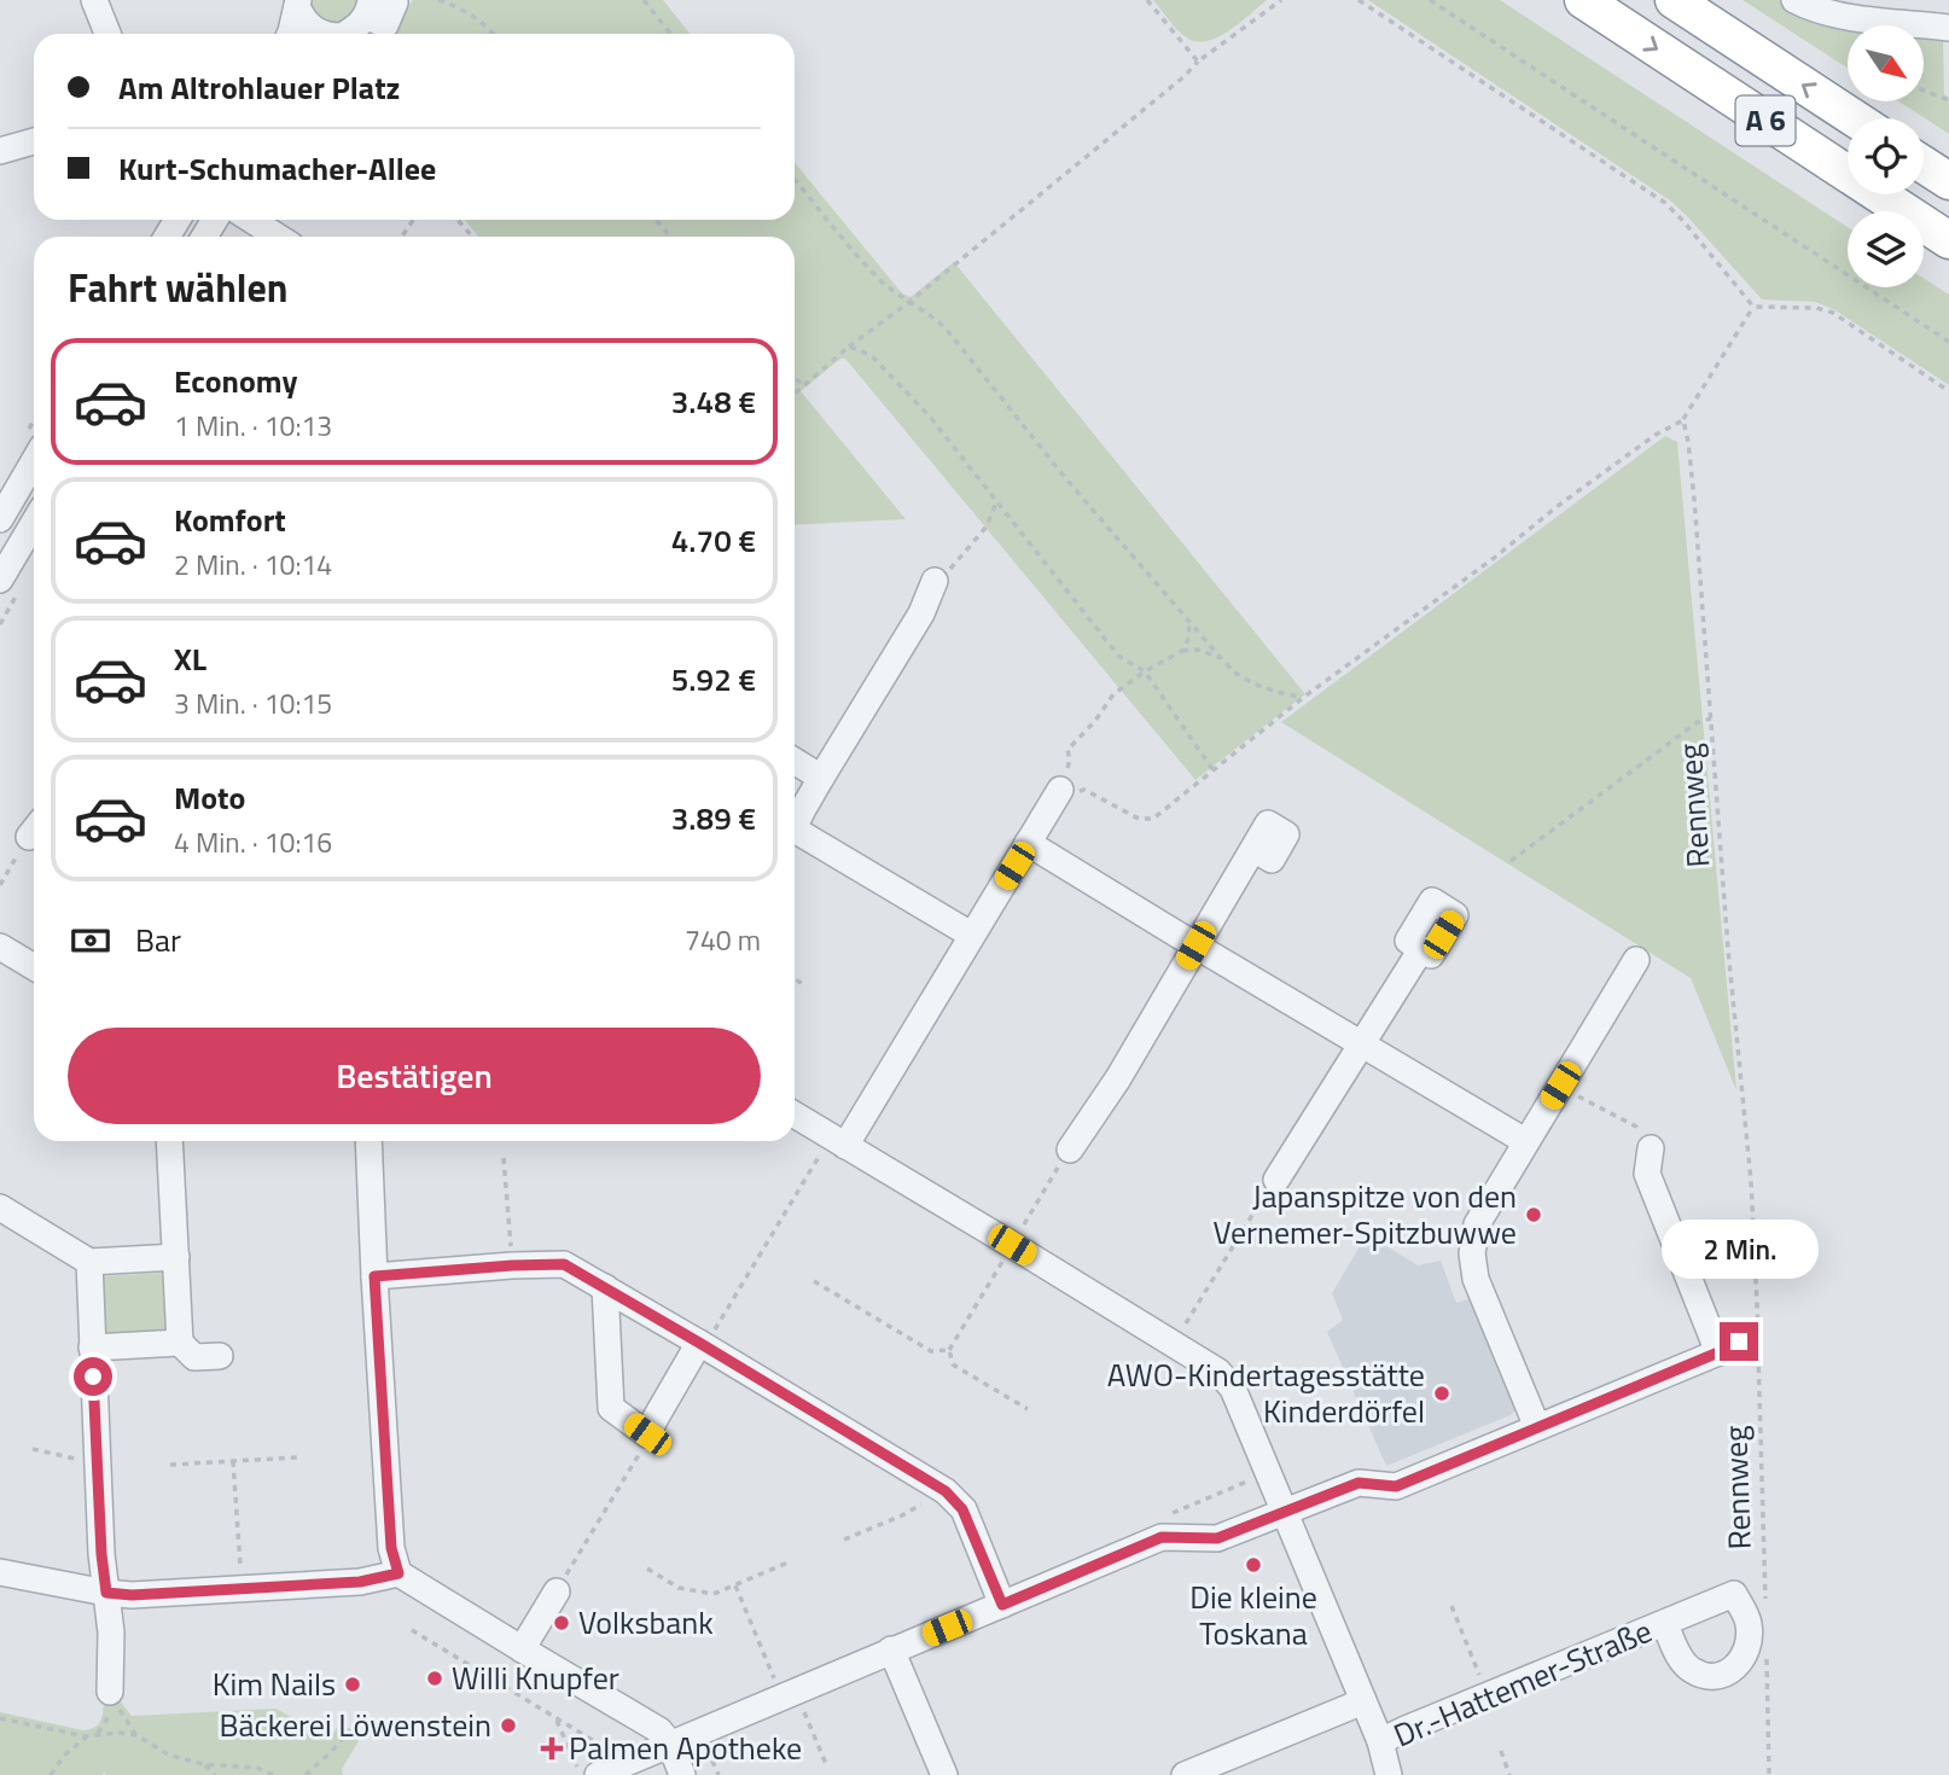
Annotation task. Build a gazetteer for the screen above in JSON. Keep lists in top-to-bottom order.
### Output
{
  "streets": {
    "highway": ["A 6"],
    "street": ["Dr.-Hattemer-Straße"],
    "path": ["Rennweg"]
  },
  "places": {
    "other": [
      "Japanspitze von den Vernemer-Spitzbuwwe",
      "AWO-Kindertagesstätte Kinderdörfel",
      "Die kleine Toskana",
      "Volksbank",
      "Willi Knupfer",
      "Kim Nails",
      "Bäckerei Löwenstein"
    ],
    "health": ["Palmen Apotheke"]
  },
  "north": "bottom right",
  "page": {
    "banner": ["Am Altrohlauer Platz", "Kurt-Schumacher-Allee"],
    "heading": "Fahrt wählen",
    "list": [
      {
        "name": "Economy",
        "note": "1 Min. · 10:13",
        "value": "3.48 €"
      },
      {
        "name": "Komfort",
        "note": "2 Min. · 10:14",
        "value": "4.70 €"
      },
      {
        "name": "XL",
        "note": "3 Min. · 10:15",
        "value": "5.92 €"
      },
      {
        "name": "Moto",
        "note": "4 Min. · 10:16",
        "value": "3.89 €"
      }
    ],
    "pay": ["Bar", "740 m"],
    "buttons": "Bestätigen",
    "bubble": "2 Min."
  }
}
